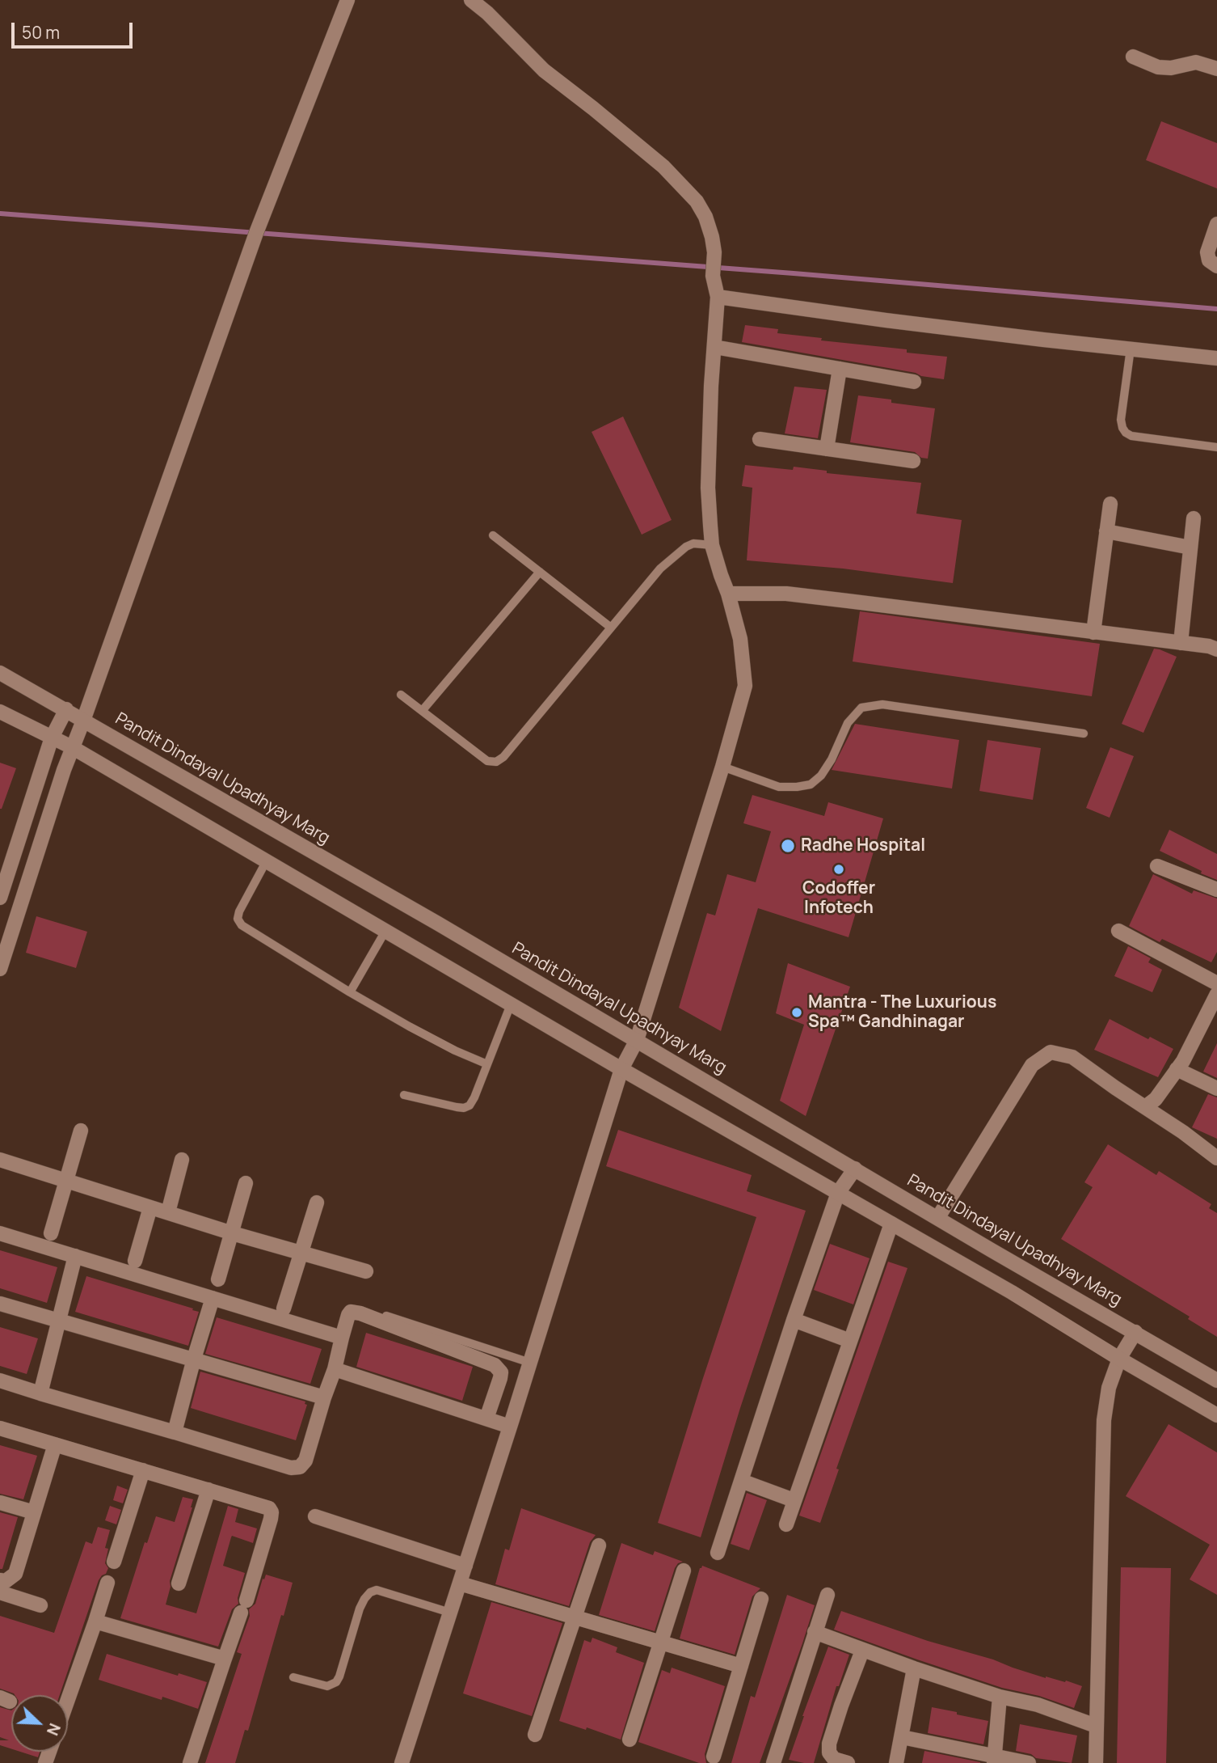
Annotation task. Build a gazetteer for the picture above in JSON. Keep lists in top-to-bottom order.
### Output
{
  "streets": {
    "street": ["Pandit Dindayal Upadhyay Marg"]
  },
  "places": ["Radhe Hospital", "Codoffer Infotech", "Mantra - The Luxurious Spa™ Gandhinagar"],
  "scale_bar": "50 m",
  "north": "bottom right"
}
